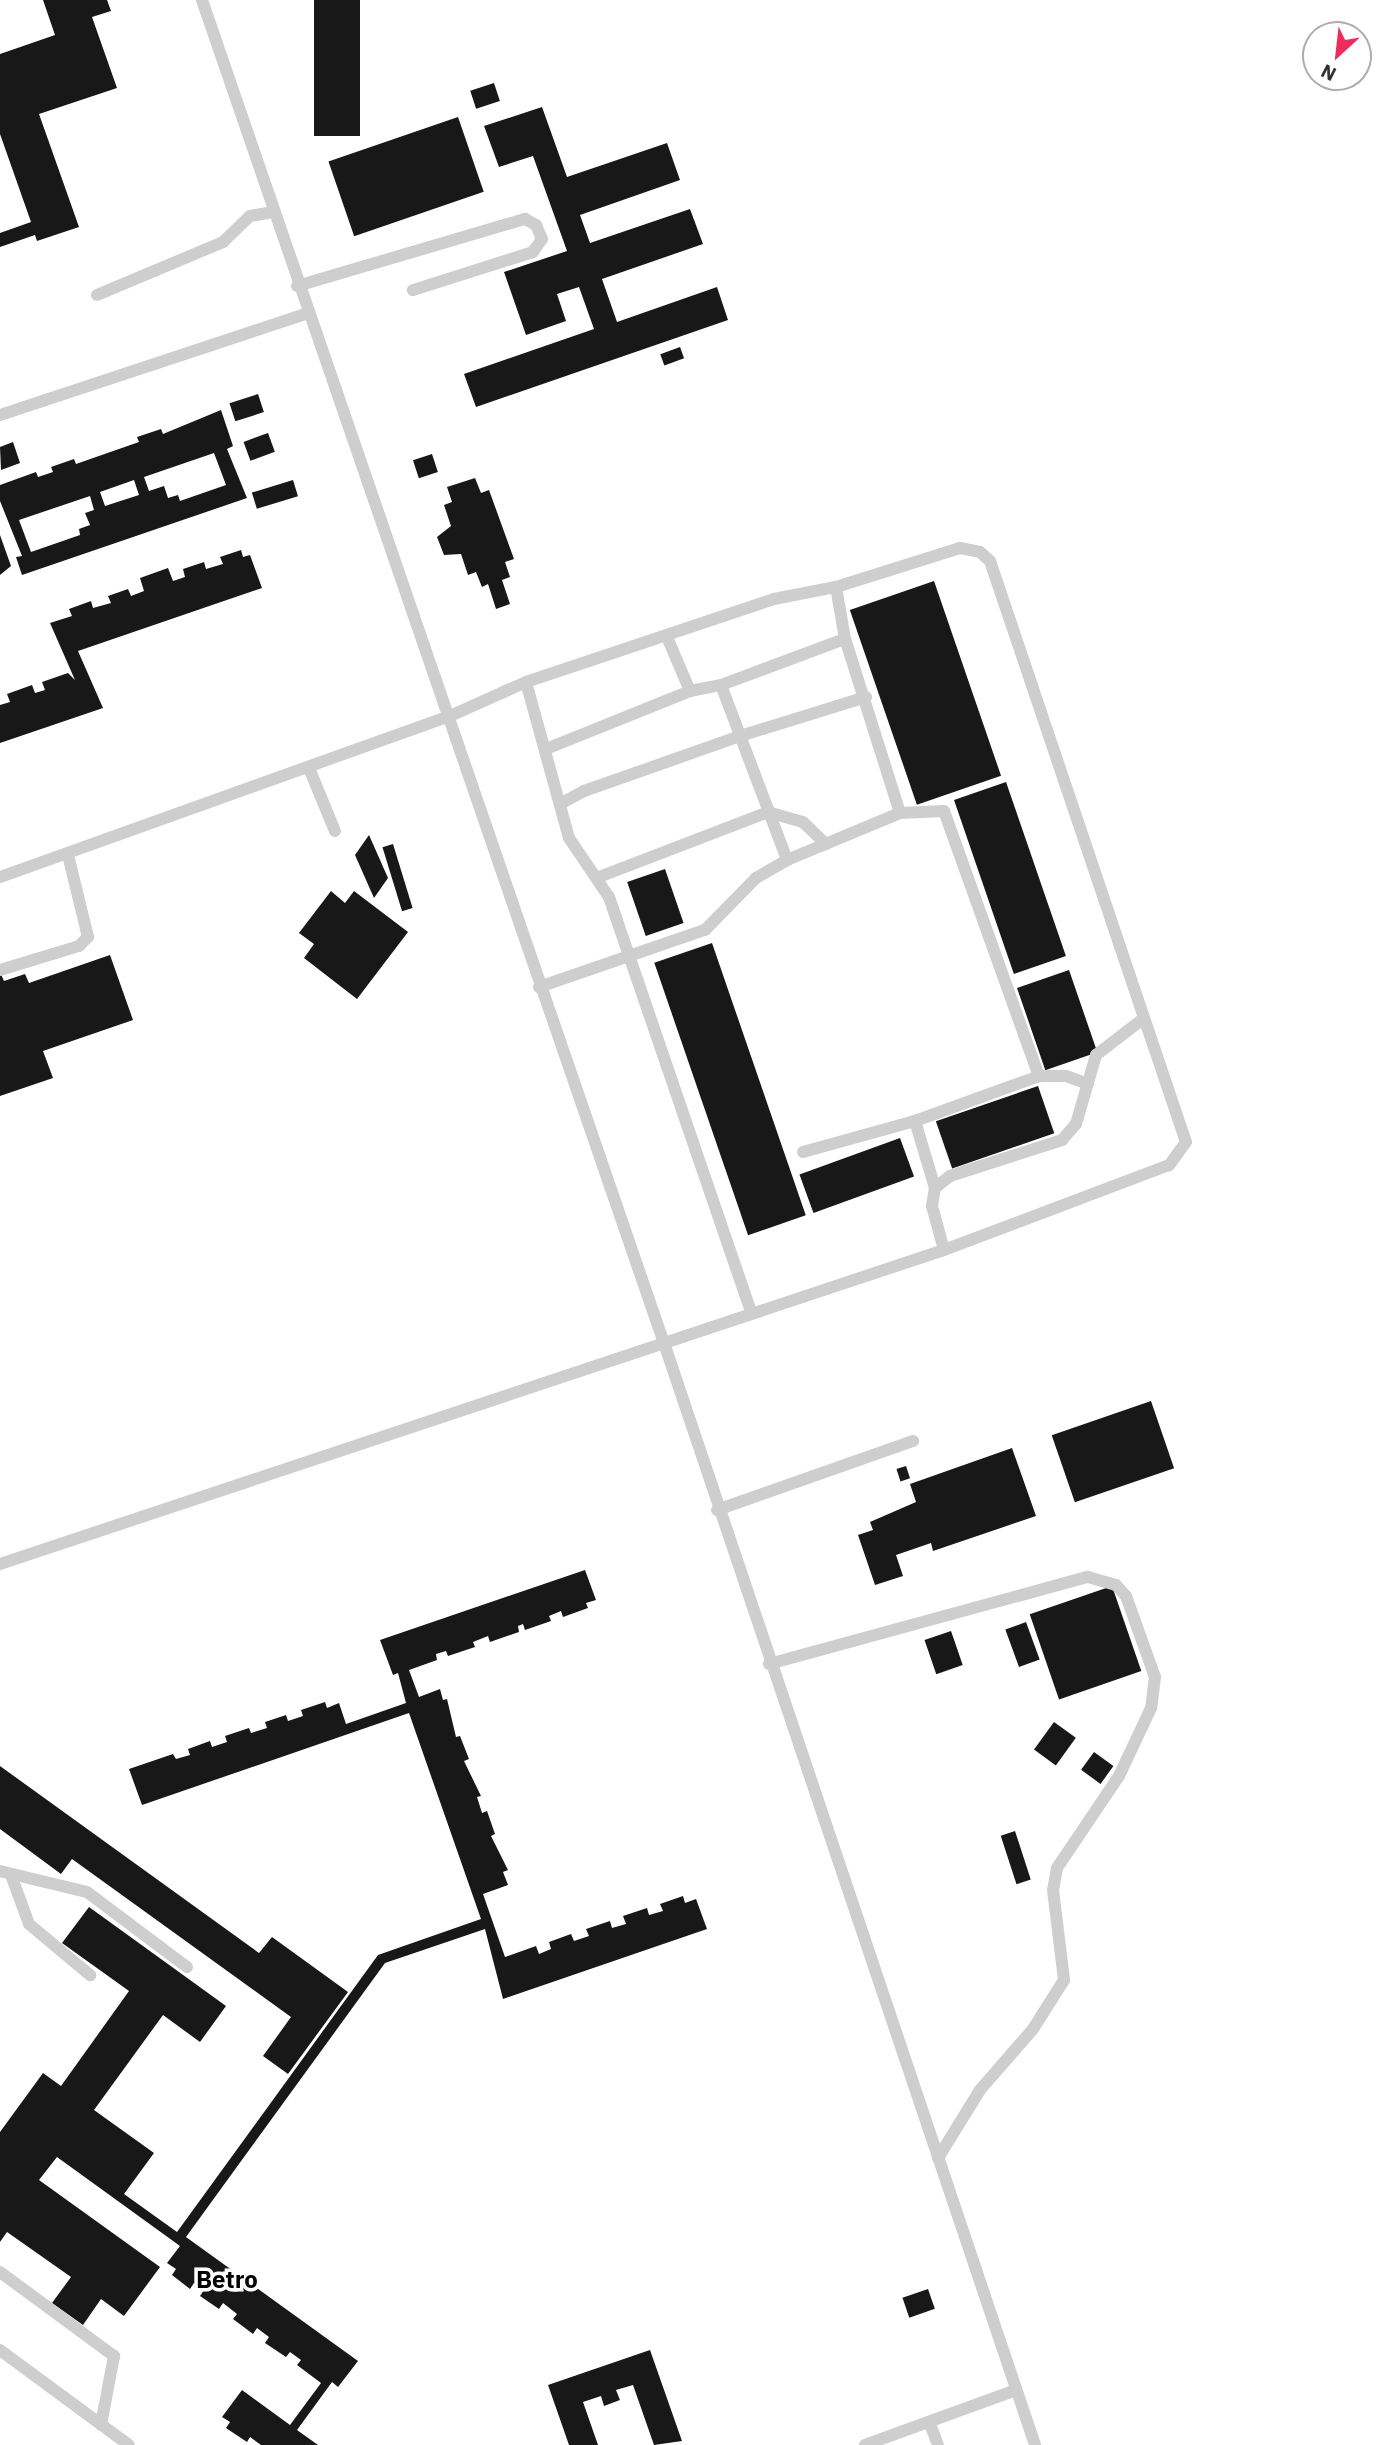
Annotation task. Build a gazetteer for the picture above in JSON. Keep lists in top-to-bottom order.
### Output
{
  "districts": ["Betro"],
  "north": "bottom left"
}
